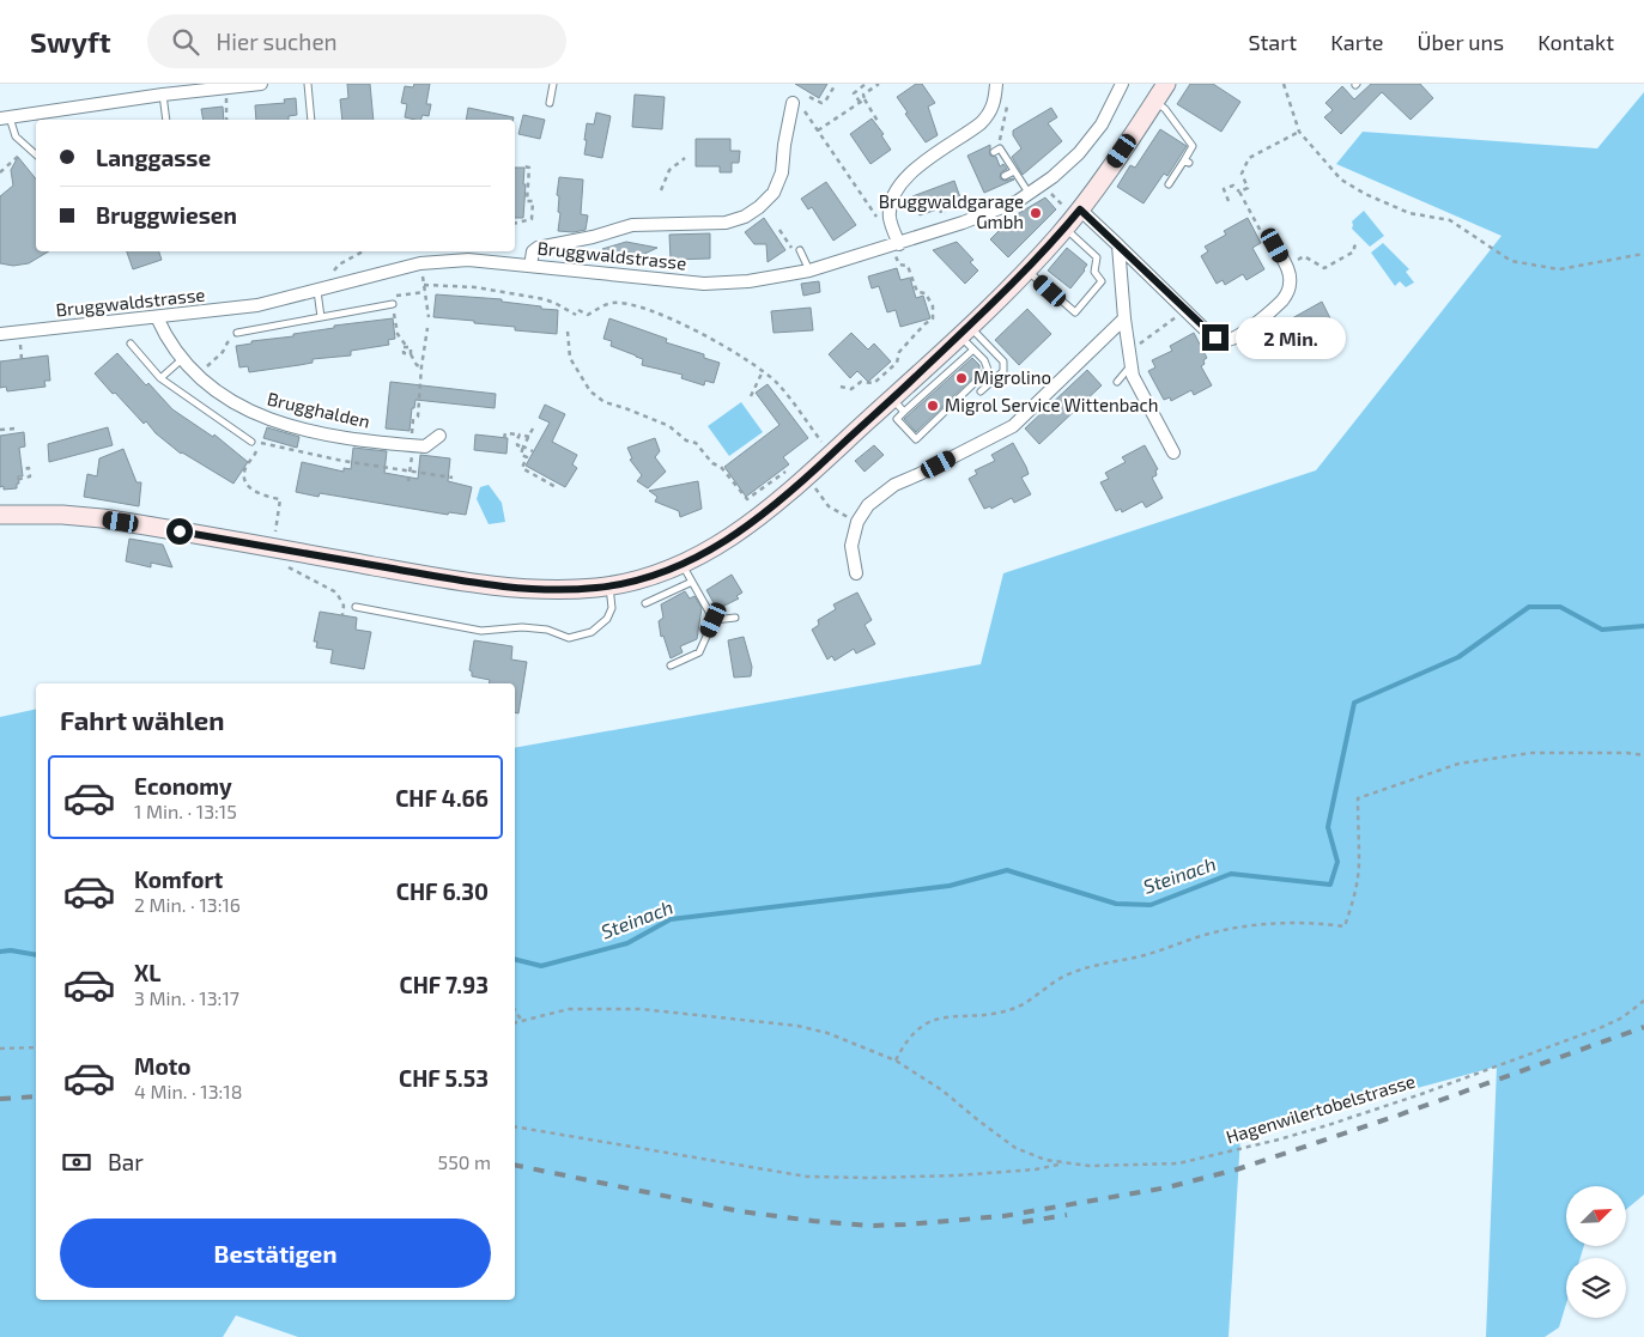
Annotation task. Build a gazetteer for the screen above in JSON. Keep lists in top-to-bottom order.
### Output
{
  "streets": {
    "street": ["Bruggwaldstrasse", "Brugghalden"],
    "path": ["Hagenwilertobelstrasse"]
  },
  "crossings": [
    ["Bruggwaldstrasse", "Brugghalden"]
  ],
  "water": ["Steinach"],
  "places": ["Bruggwaldgarage Gmbh", "Migrolino", "Migrol Service Wittenbach"],
  "north": "top right",
  "page": {
    "header": "Swyft",
    "search": "Hier suchen",
    "nav": [
      "Start",
      "Karte",
      "Über uns",
      "Kontakt"
    ],
    "banner": ["Langgasse", "Bruggwiesen"],
    "bubble": "2 Min.",
    "heading": "Fahrt wählen",
    "list": [
      {
        "name": "Economy",
        "note": "1 Min. · 13:15",
        "value": "CHF 4.66"
      },
      {
        "name": "Komfort",
        "note": "2 Min. · 13:16",
        "value": "CHF 6.30"
      },
      {
        "name": "XL",
        "note": "3 Min. · 13:17",
        "value": "CHF 7.93"
      },
      {
        "name": "Moto",
        "note": "4 Min. · 13:18",
        "value": "CHF 5.53"
      }
    ],
    "pay": ["Bar", "550 m"],
    "buttons": "Bestätigen"
  }
}
